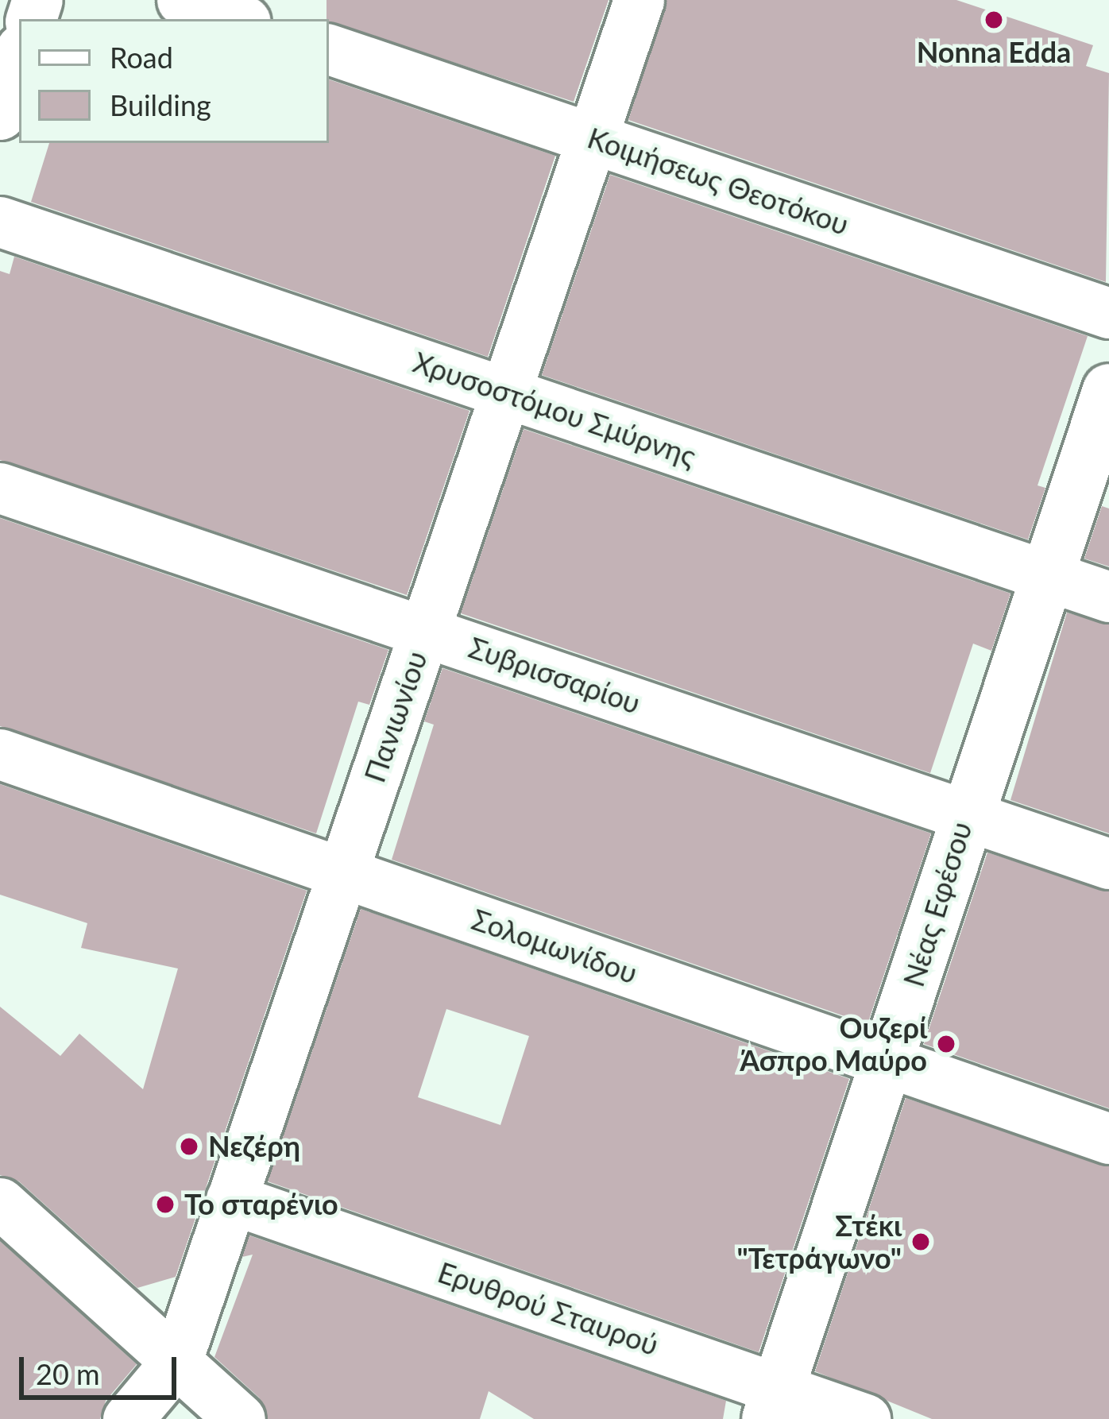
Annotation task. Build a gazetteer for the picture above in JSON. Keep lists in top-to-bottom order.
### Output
{
  "streets": {
    "street": [
      "Κοιμήσεως Θεοτόκου",
      "Χρυσοστόμου Σμύρνης",
      "Συβρισσαρίου",
      "Πανιωνίου",
      "Νέας Εφέσου",
      "Σολομωνίδου",
      "Ερυθρού Σταυρού"
    ]
  },
  "crossings": [
    ["Κοιμήσεως Θεοτόκου", "Πανιωνίου"],
    ["Χρυσοστόμου Σμύρνης", "Πανιωνίου"],
    ["Χρυσοστόμου Σμύρνης", "Νέας Εφέσου"],
    ["Συβρισσαρίου", "Πανιωνίου"],
    ["Συβρισσαρίου", "Νέας Εφέσου"],
    ["Πανιωνίου", "Σολομωνίδου"],
    ["Πανιωνίου", "Ερυθρού Σταυρού"],
    ["Νέας Εφέσου", "Σολομωνίδου"],
    ["Νέας Εφέσου", "Ερυθρού Σταυρού"]
  ],
  "places": [
    "Nonna Edda",
    "Ουζερί Άσπρο Μαύρο",
    "Νεζέρη",
    "Το σταρένιο",
    "Στέκι \"Τετράγωνο\""
  ],
  "legend": ["Road", "Building"],
  "scale_bar": "20 m"
}
